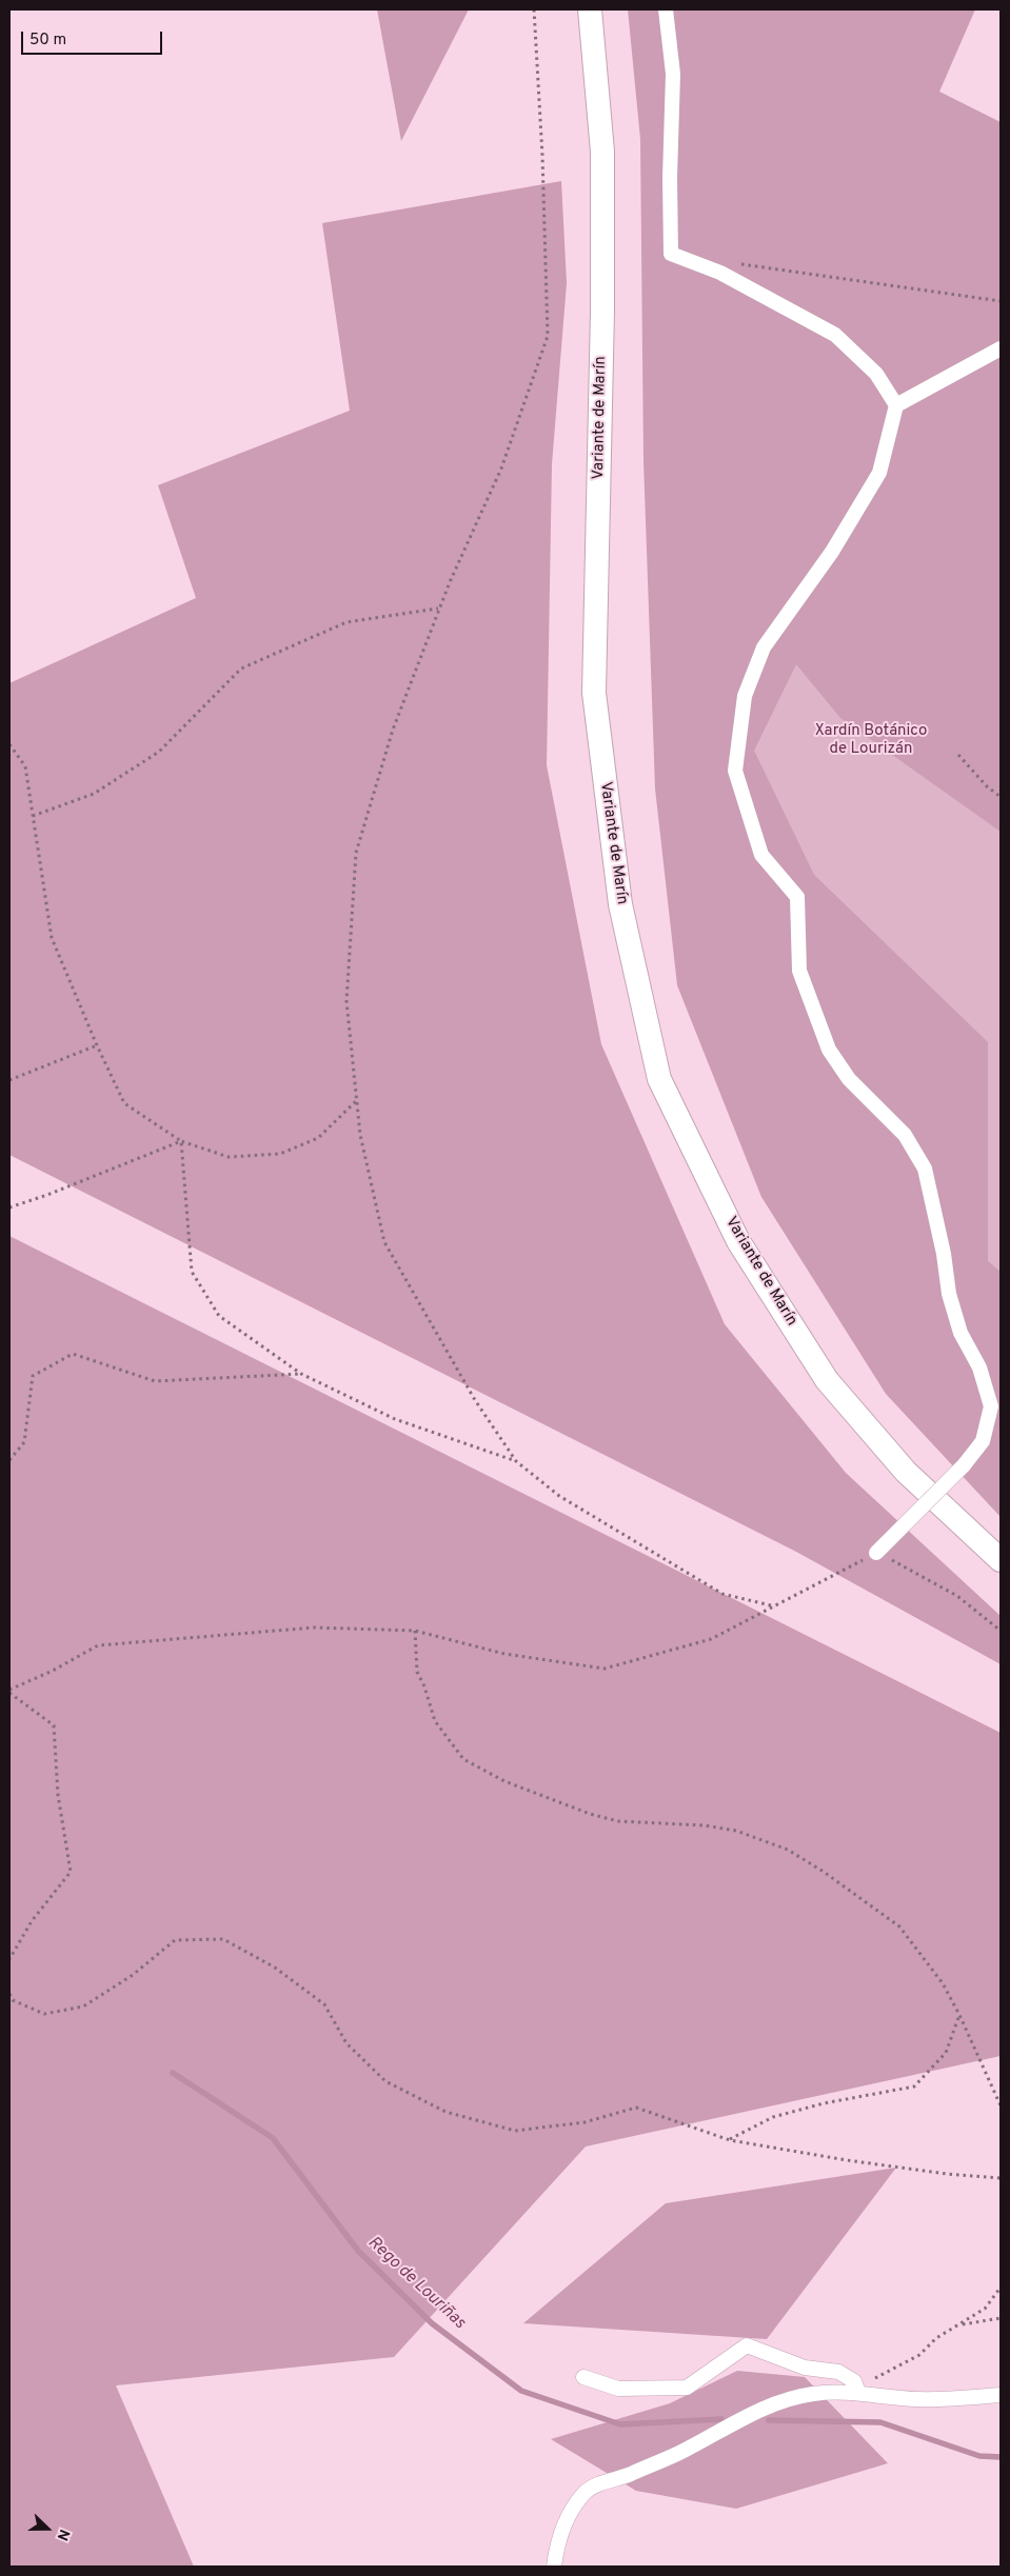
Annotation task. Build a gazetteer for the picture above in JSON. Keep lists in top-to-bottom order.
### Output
{
  "streets": {
    "highway": ["Variante de Marín"]
  },
  "water": ["Rego de Louriñas"],
  "parks": ["Xardín Botánico de Lourizán"],
  "scale_bar": "50 m",
  "north": "right"
}
